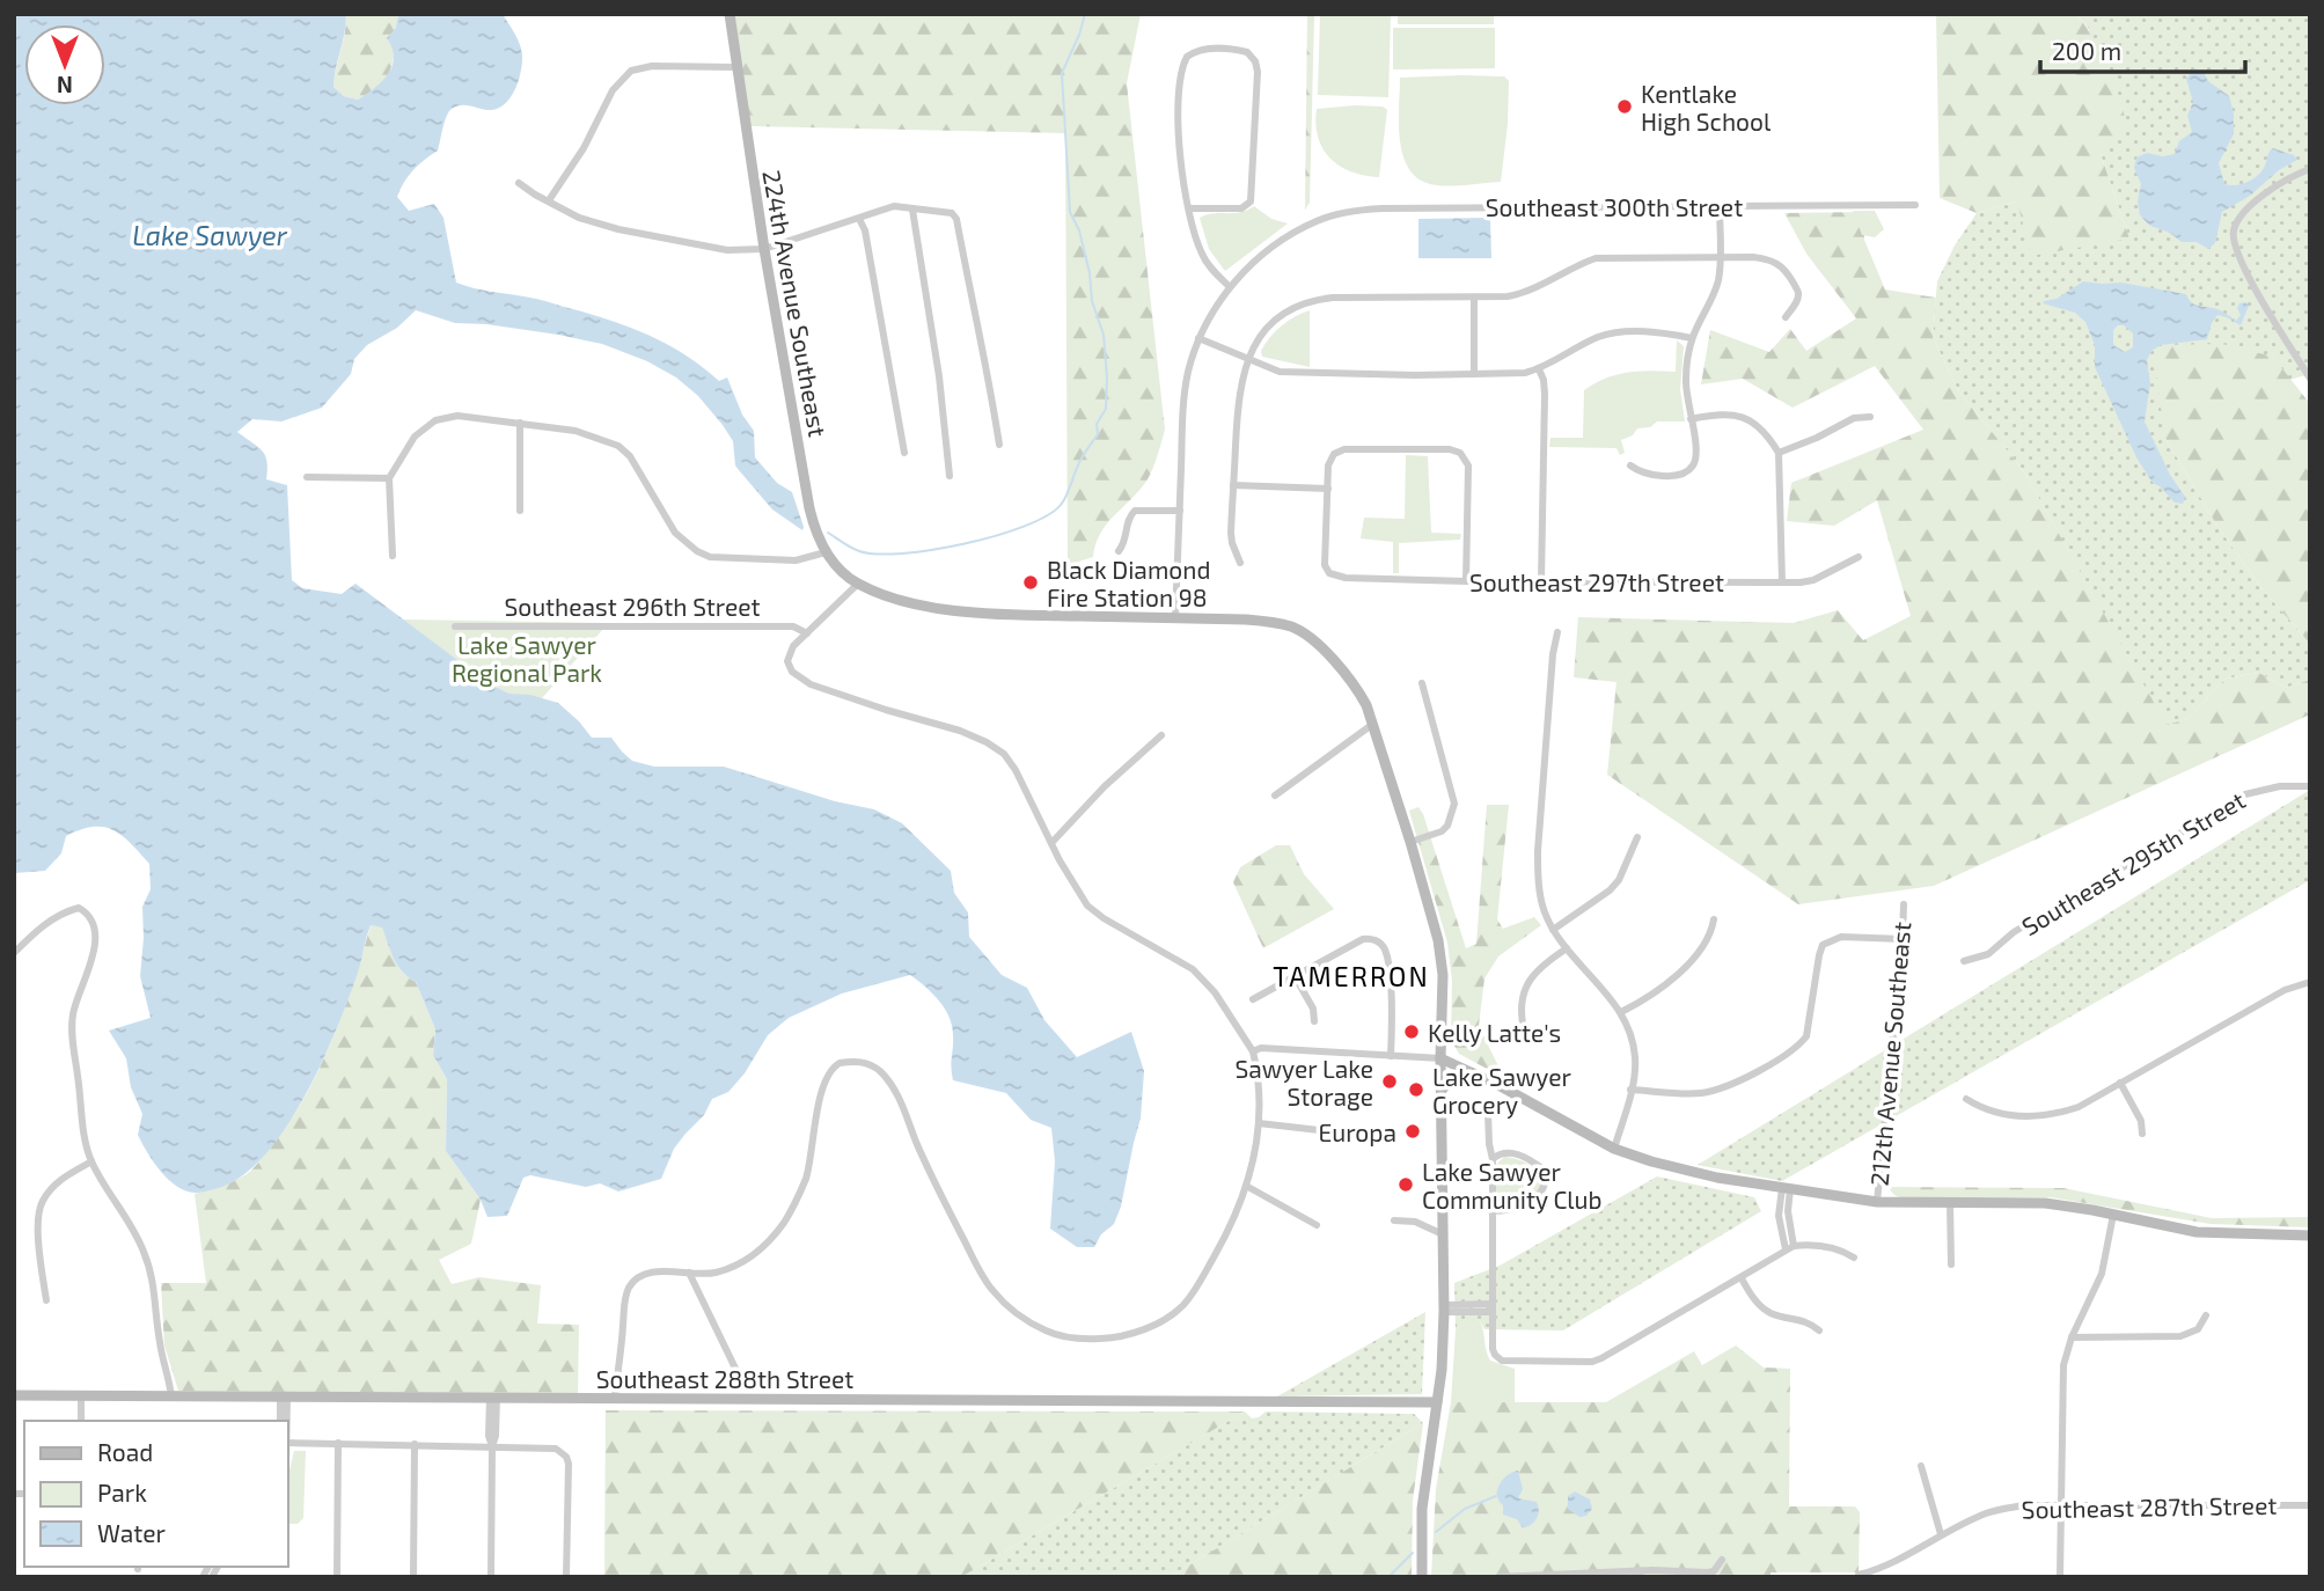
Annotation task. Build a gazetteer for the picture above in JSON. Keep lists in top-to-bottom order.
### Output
{
  "streets": {
    "street": [
      "Southeast 300th Street",
      "224th Avenue Southeast",
      "Southeast 297th Street",
      "Southeast 296th Street",
      "Southeast 295th Street",
      "212th Avenue Southeast",
      "Southeast 288th Street",
      "Southeast 287th Street"
    ]
  },
  "districts": ["TAMERRON"],
  "water": ["Lake Sawyer"],
  "parks": ["Lake Sawyer Regional Park"],
  "places": [
    "Kentlake High School",
    "Black Diamond Fire Station 98",
    "Kelly Latte's",
    "Sawyer Lake Storage",
    "Lake Sawyer Grocery",
    "Europa",
    "Lake Sawyer Community Club"
  ],
  "legend": ["Road", "Park", "Water"],
  "scale_bar": "200 m",
  "north": "bottom"
}
